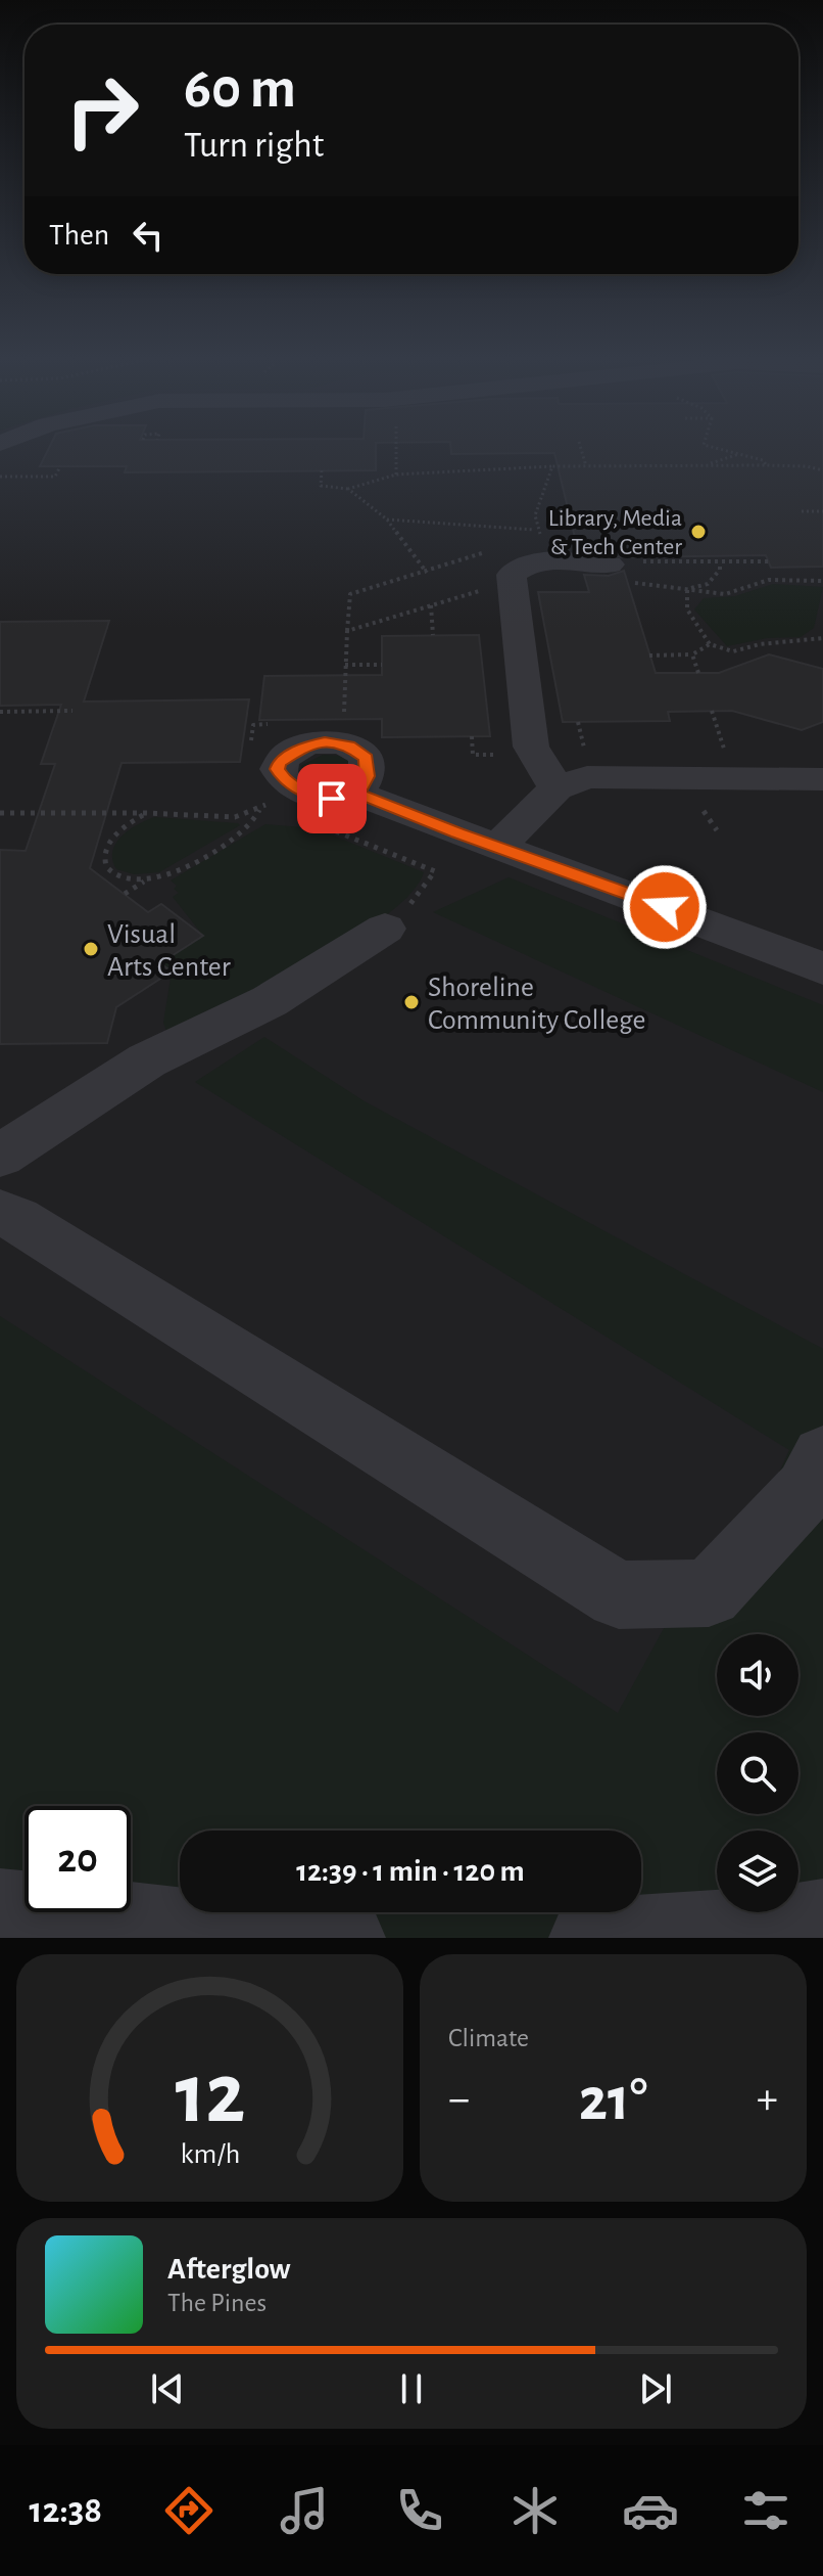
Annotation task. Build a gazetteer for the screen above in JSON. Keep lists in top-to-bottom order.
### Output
{
  "places": ["Library, Media & Tech Center", "Visual Arts Center", "Shoreline Community College"],
  "page": {
    "turn": ["60 m", "Turn right"],
    "then": "Then",
    "limit": "20",
    "trip": "12:39 · 1 min · 120 m",
    "tile": "Climate",
    "heat": ["−", "21°", "+"],
    "song": ["Afterglow", "The Pines"],
    "tabs": "12:38",
    "gauge": ["12", "km/h"]
  }
}
